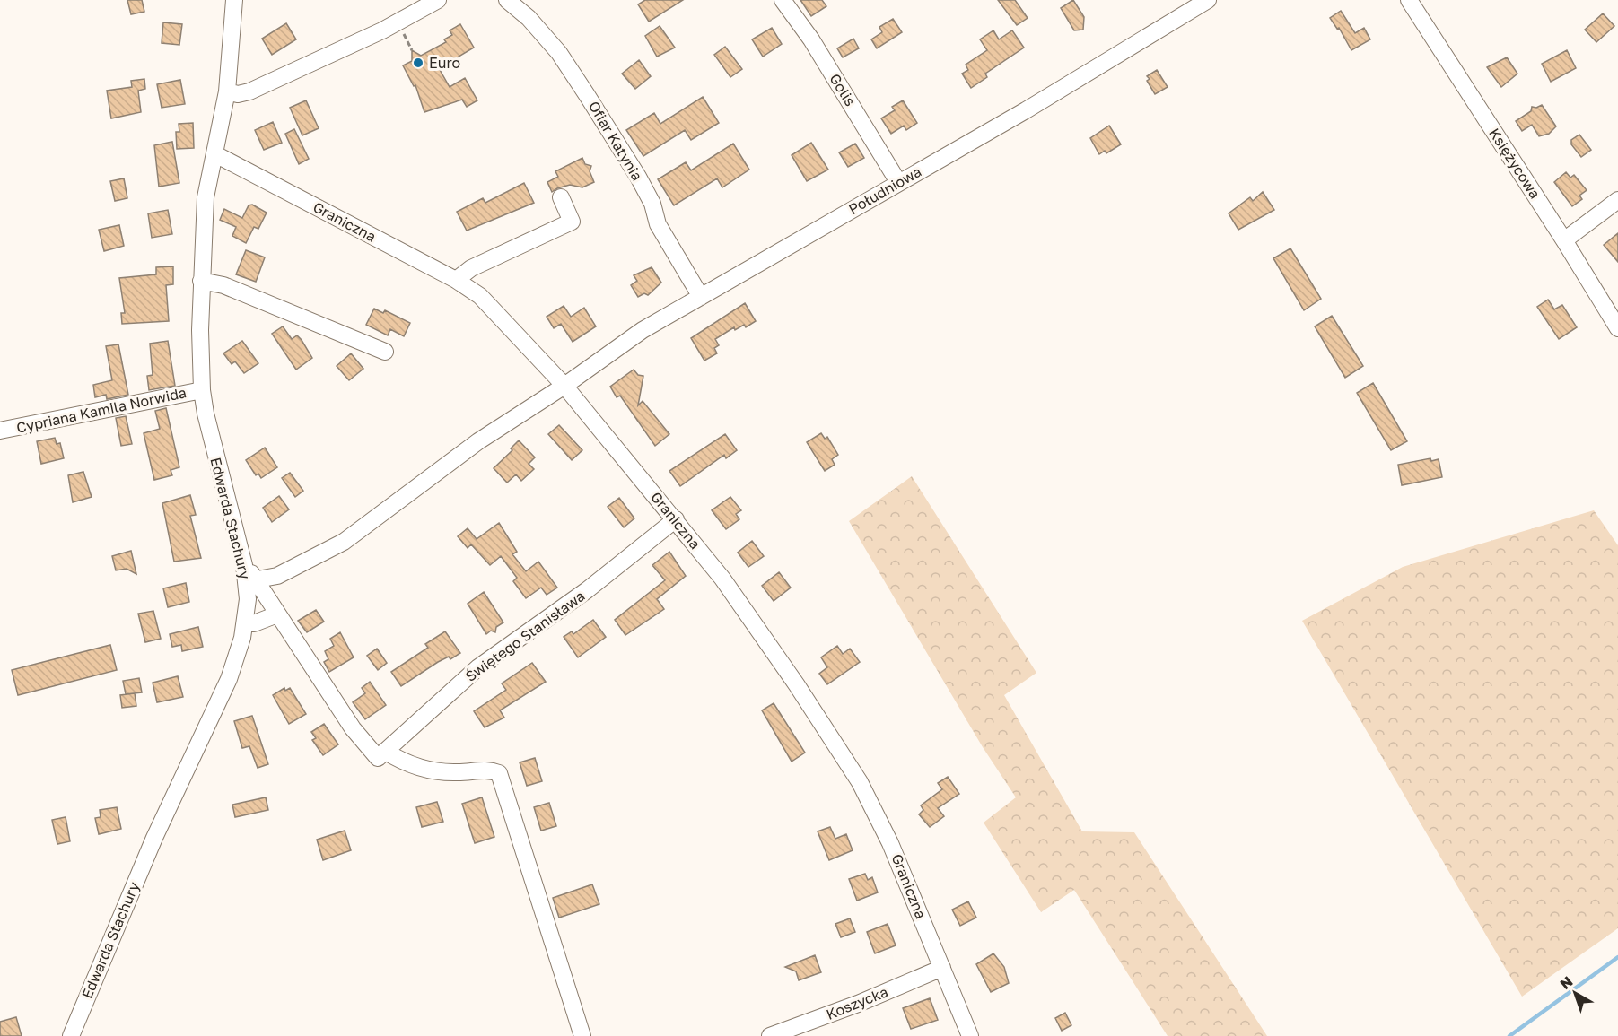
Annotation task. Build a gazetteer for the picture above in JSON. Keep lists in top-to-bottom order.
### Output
{
  "streets": {
    "street": [
      "Golis",
      "Ofiar Katynia",
      "Księżycowa",
      "Południowa",
      "Graniczna",
      "Cypriana Kamila Norwida",
      "Edwarda Stachury",
      "Świętego Stanisława",
      "Koszycka"
    ]
  },
  "crossings": [
    ["Golis", "Południowa"],
    ["Ofiar Katynia", "Południowa"],
    ["Południowa", "Graniczna"],
    ["Graniczna", "Edwarda Stachury"],
    ["Graniczna", "Świętego Stanisława"],
    ["Graniczna", "Koszycka"],
    ["Cypriana Kamila Norwida", "Edwarda Stachury"]
  ],
  "places": ["Euro"],
  "north": "top left"
}
